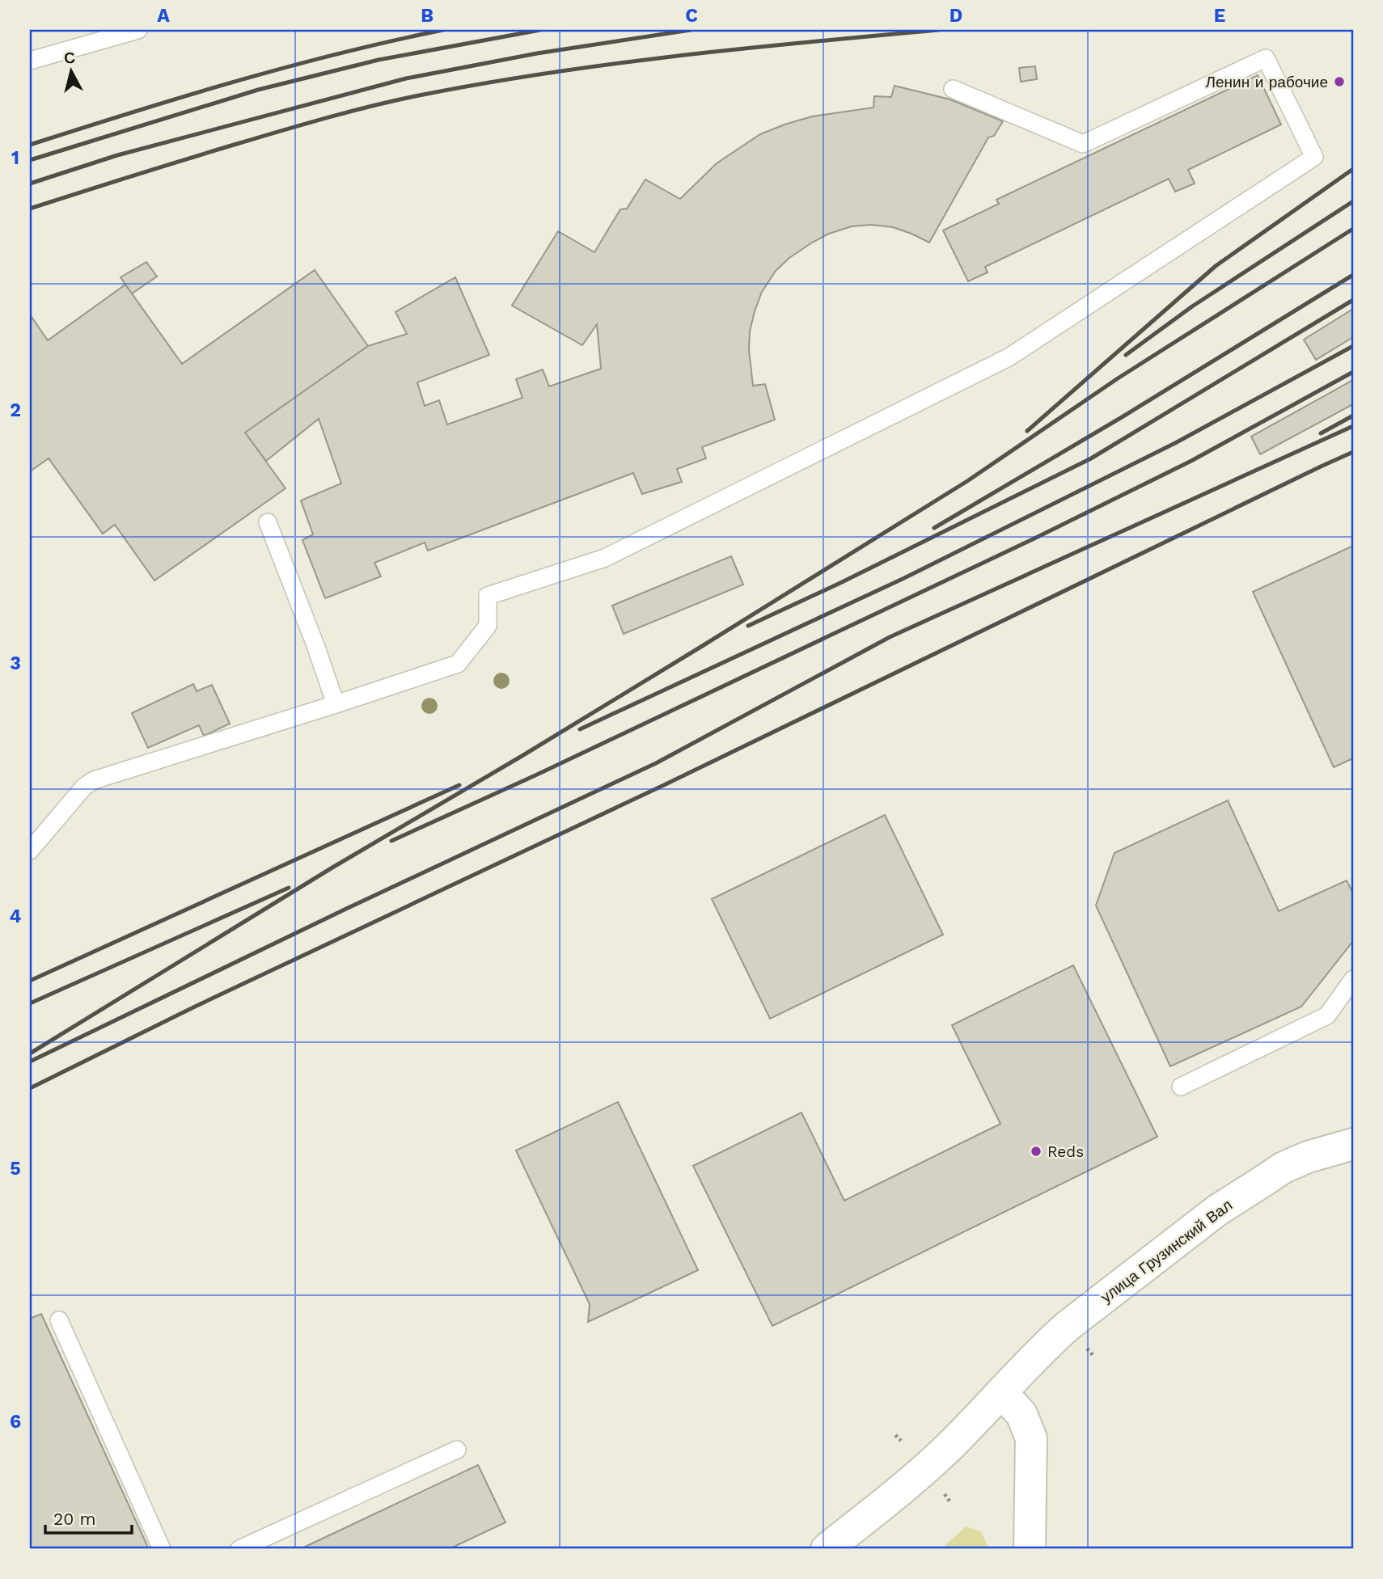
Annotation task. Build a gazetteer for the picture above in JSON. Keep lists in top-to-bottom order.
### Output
{
  "streets": {
    "main road": ["улица Грузинский Вал"]
  },
  "places": ["Ленин и рабочие", "Reds"],
  "scale_bar": "20 m",
  "north": "top",
  "grid": {
    "columns": [
      "A",
      "B",
      "C",
      "D",
      "E"
    ],
    "rows": [
      "1",
      "2",
      "3",
      "4",
      "5",
      "6"
    ]
  }
}
